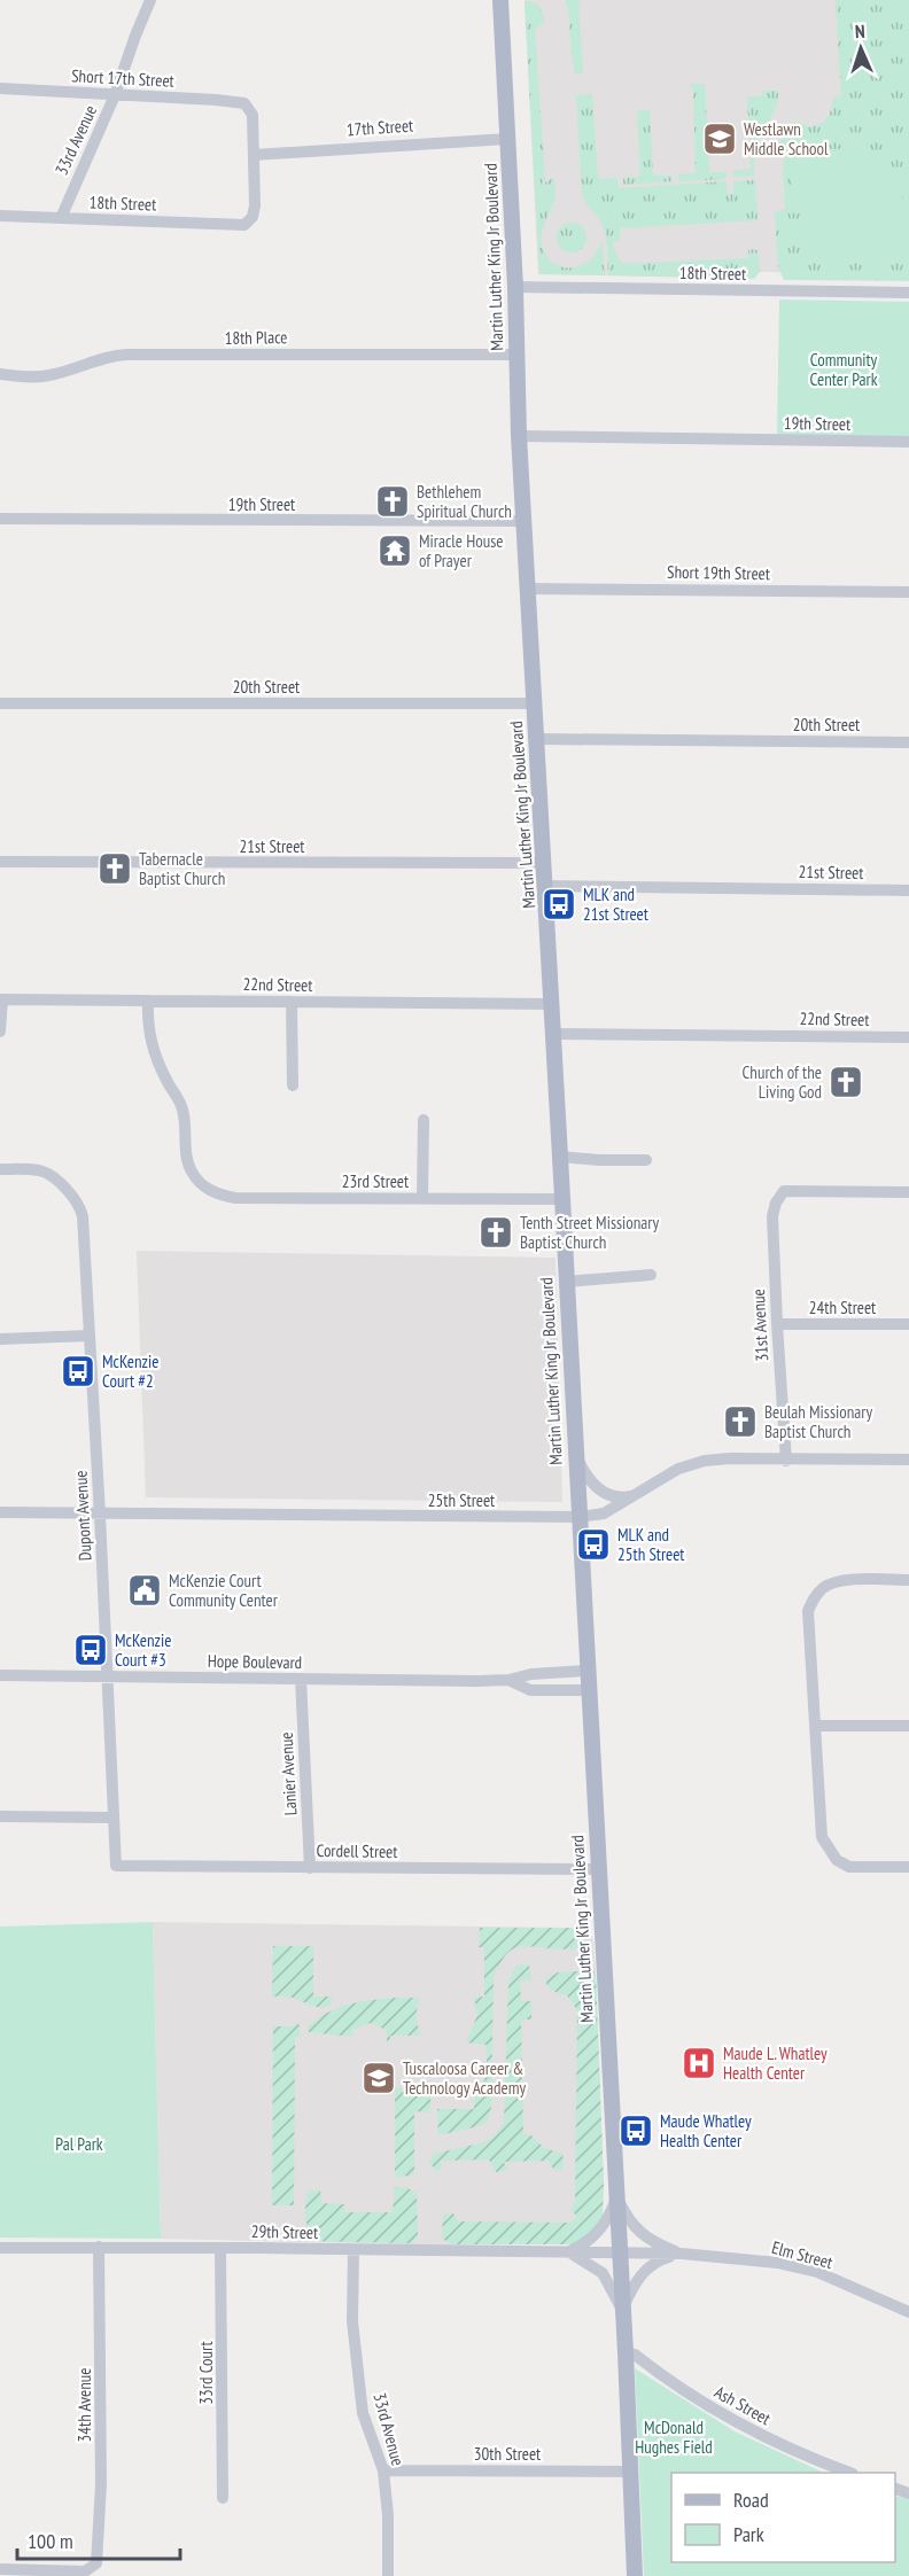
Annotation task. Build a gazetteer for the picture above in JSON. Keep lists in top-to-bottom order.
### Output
{
  "streets": {
    "main road": ["Martin Luther King Jr Boulevard"],
    "street": [
      "Short 17th Street",
      "17th Street",
      "33rd Avenue",
      "18th Street",
      "18th Place",
      "19th Street",
      "Short 19th Street",
      "20th Street",
      "21st Street",
      "22nd Street",
      "23rd Street",
      "24th Street",
      "31st Avenue",
      "25th Street",
      "Dupont Avenue",
      "Hope Boulevard",
      "Lanier Avenue",
      "Cordell Street",
      "29th Street",
      "Elm Street",
      "33rd Court",
      "34th Avenue",
      "Ash Street",
      "30th Street"
    ]
  },
  "crossings": [
    ["Short 17th Street", "17th Street"],
    ["Short 17th Street", "33rd Avenue"],
    ["Short 17th Street", "18th Street"],
    ["17th Street", "18th Street"],
    ["17th Street", "Martin Luther King Jr Boulevard"],
    ["33rd Avenue", "18th Street"],
    ["33rd Avenue", "29th Street"],
    ["33rd Avenue", "30th Street"],
    ["18th Street", "Martin Luther King Jr Boulevard"],
    ["Martin Luther King Jr Boulevard", "18th Place"],
    ["Martin Luther King Jr Boulevard", "19th Street"],
    ["Martin Luther King Jr Boulevard", "Short 19th Street"],
    ["Martin Luther King Jr Boulevard", "20th Street"],
    ["Martin Luther King Jr Boulevard", "21st Street"],
    ["Martin Luther King Jr Boulevard", "22nd Street"],
    ["Martin Luther King Jr Boulevard", "23rd Street"],
    ["Martin Luther King Jr Boulevard", "25th Street"],
    ["Martin Luther King Jr Boulevard", "Hope Boulevard"],
    ["Martin Luther King Jr Boulevard", "Cordell Street"],
    ["Martin Luther King Jr Boulevard", "29th Street"],
    ["Martin Luther King Jr Boulevard", "Elm Street"],
    ["Martin Luther King Jr Boulevard", "Ash Street"],
    ["Martin Luther King Jr Boulevard", "30th Street"],
    ["22nd Street", "23rd Street"],
    ["24th Street", "31st Avenue"],
    ["31st Avenue", "25th Street"],
    ["25th Street", "Dupont Avenue"],
    ["Dupont Avenue", "Hope Boulevard"],
    ["Dupont Avenue", "Cordell Street"],
    ["Hope Boulevard", "Lanier Avenue"],
    ["Lanier Avenue", "Cordell Street"],
    ["29th Street", "Elm Street"],
    ["29th Street", "33rd Court"],
    ["29th Street", "34th Avenue"]
  ],
  "parks": ["Community Center Park", "Pal Park", "McDonald Hughes Field"],
  "places": {
    "school or university": ["Westlawn Middle School", "Tuscaloosa Career & Technology Academy"],
    "church": [
      "Bethlehem Spiritual Church",
      "Tabernacle Baptist Church",
      "Church of the Living God",
      "Tenth Street Missionary Baptist Church",
      "Beulah Missionary Baptist Church"
    ],
    "temple": ["Miracle House of Prayer"],
    "bus stop": [
      "MLK and 21st Street",
      "McKenzie Court #2",
      "MLK and 25th Street",
      "McKenzie Court #3",
      "Maude Whatley Health Center"
    ],
    "public building": ["McKenzie Court Community Center"],
    "hospital": ["Maude L. Whatley Health Center"]
  },
  "legend": ["Road", "Park"],
  "scale_bar": "100 m",
  "north": "top"
}
